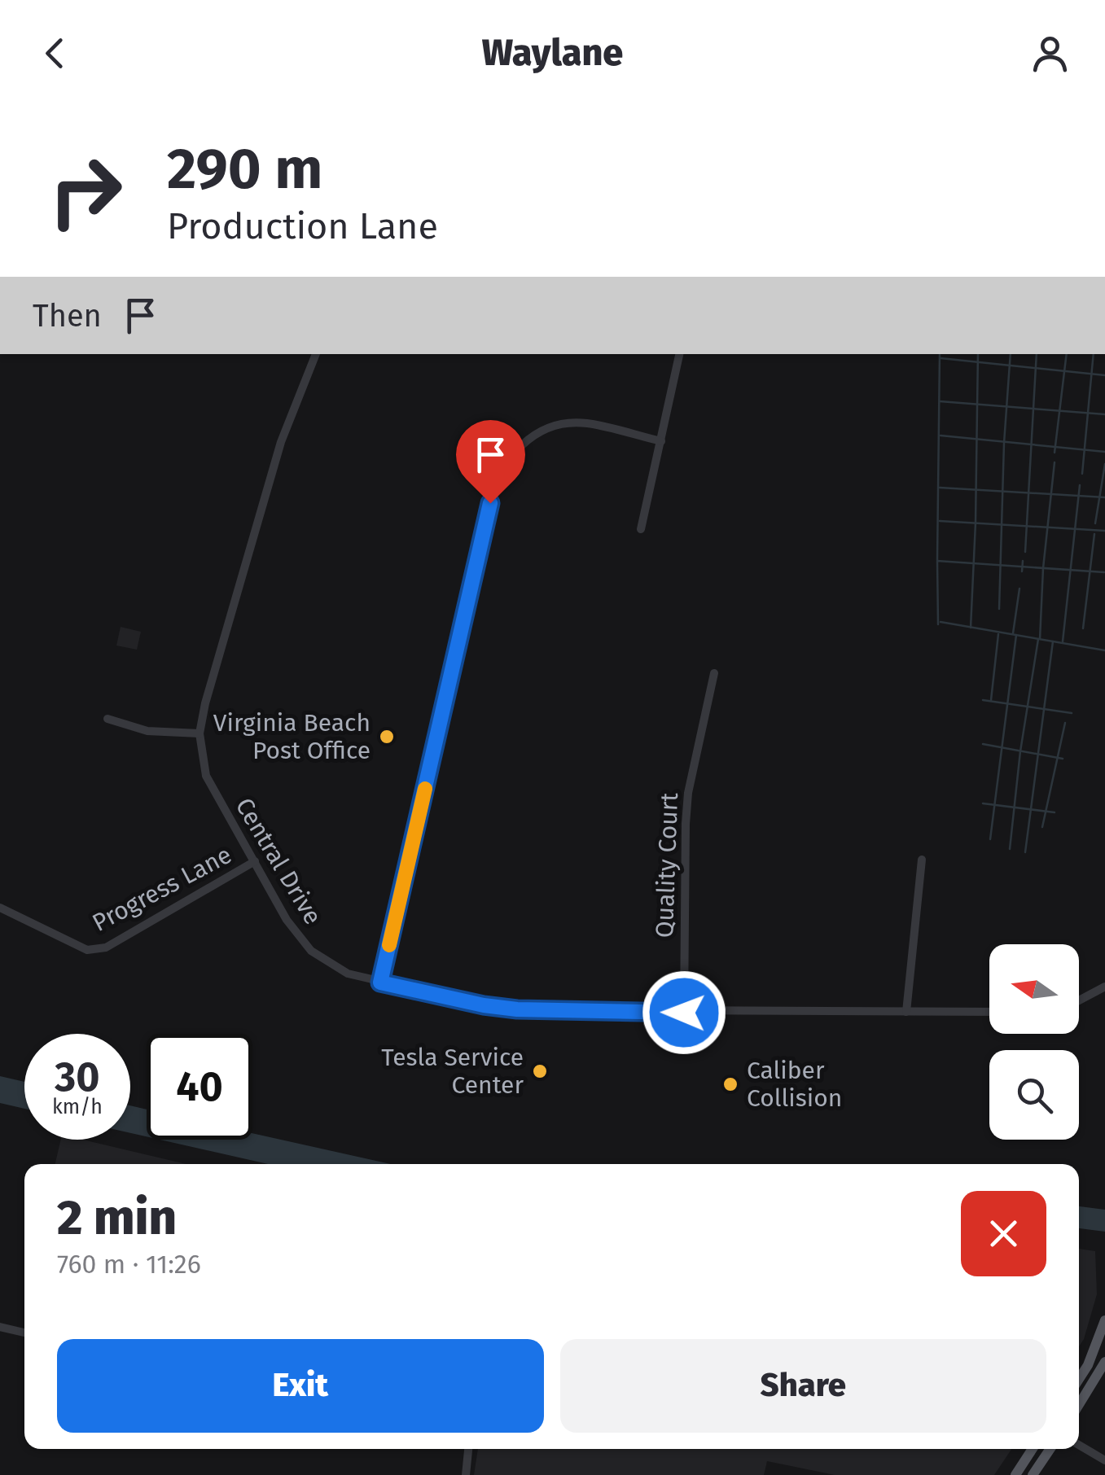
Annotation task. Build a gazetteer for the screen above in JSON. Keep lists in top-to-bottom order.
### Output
{
  "streets": {
    "street": ["Central Drive", "Quality Court", "Progress Lane"]
  },
  "crossings": [
    ["Central Drive", "Quality Court"],
    ["Central Drive", "Progress Lane"]
  ],
  "places": ["Virginia Beach Post Office", "Tesla Service Center", "Caliber Collision"],
  "north": "left",
  "page": {
    "header": "Waylane",
    "turn": ["290 m", "Production Lane"],
    "then": "Then",
    "speed": "30 km/h",
    "limit": "40",
    "heading": ["2 min", "760 m · 11:26"],
    "buttons": ["Exit", "Share"]
  }
}
